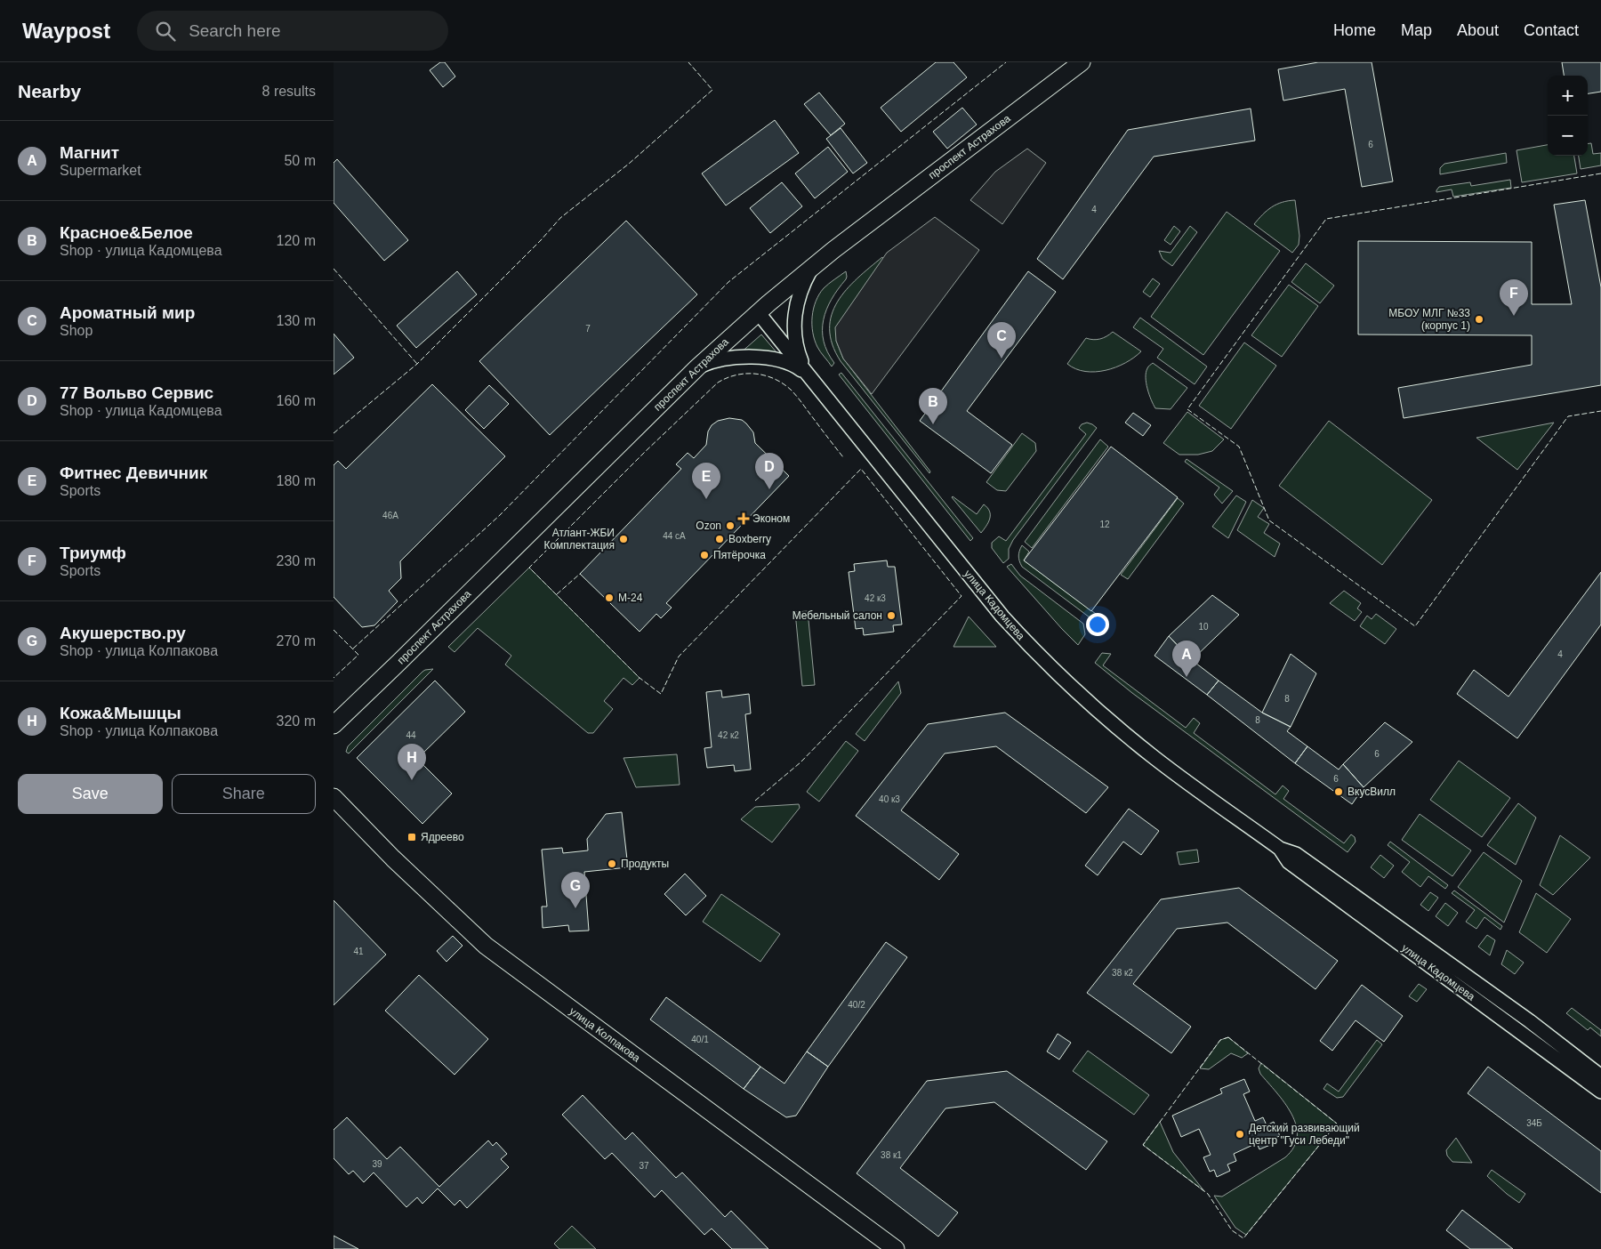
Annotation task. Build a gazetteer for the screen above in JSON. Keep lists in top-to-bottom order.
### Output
{
  "streets": {
    "street": ["проспект Астрахова", "улица Кадомцева", "улица Колпакова"]
  },
  "crossings": [
    ["проспект Астрахова", "улица Кадомцева"]
  ],
  "places": {
    "other": [
      "МБОУ МЛГ №33 (корпус 1)",
      "Ozon",
      "Атлант-ЖБИ Комплектация",
      "Boxberry",
      "Пятёрочка",
      "М-24",
      "Мебельный салон",
      "ВкусВилл",
      "Продукты",
      "Детский развивающий центр \"Гуси Лебеди\""
    ],
    "health": ["Эконом"],
    "transit": ["Ядреево"]
  },
  "house_numbers": [
    "6",
    "4",
    "7",
    "46А",
    "12",
    "44 сА",
    "42 к3",
    "10",
    "4",
    "8",
    "8",
    "44",
    "42 к2",
    "6",
    "6",
    "40 к3",
    "41",
    "38 к2",
    "40/2",
    "40/1",
    "34Б",
    "38 к1",
    "39",
    "37"
  ],
  "page": {
    "header": "Waypost",
    "search": "Search here",
    "nav": [
      "Home",
      "Map",
      "About",
      "Contact"
    ],
    "heading": ["Nearby", "8 results"],
    "map_buttons": ["+", "−"],
    "list": [
      {
        "mark": "A",
        "name": "Магнит",
        "note": "Supermarket",
        "value": "50 m"
      },
      {
        "mark": "B",
        "name": "Красное&Белое",
        "note": "Shop · улица Кадомцева",
        "value": "120 m"
      },
      {
        "mark": "C",
        "name": "Ароматный мир",
        "note": "Shop",
        "value": "130 m"
      },
      {
        "mark": "D",
        "name": "77 Вольво Сервис",
        "note": "Shop · улица Кадомцева",
        "value": "160 m"
      },
      {
        "mark": "E",
        "name": "Фитнес Девичник",
        "note": "Sports",
        "value": "180 m"
      },
      {
        "mark": "F",
        "name": "Триумф",
        "note": "Sports",
        "value": "230 m"
      },
      {
        "mark": "G",
        "name": "Акушерство.ру",
        "note": "Shop · улица Колпакова",
        "value": "270 m"
      },
      {
        "mark": "H",
        "name": "Кожа&Мышцы",
        "note": "Shop · улица Колпакова",
        "value": "320 m"
      }
    ],
    "pins": [
      "F",
      "C",
      "B",
      "D",
      "E",
      "A",
      "H",
      "G"
    ],
    "buttons": ["Save", "Share"]
  }
}
